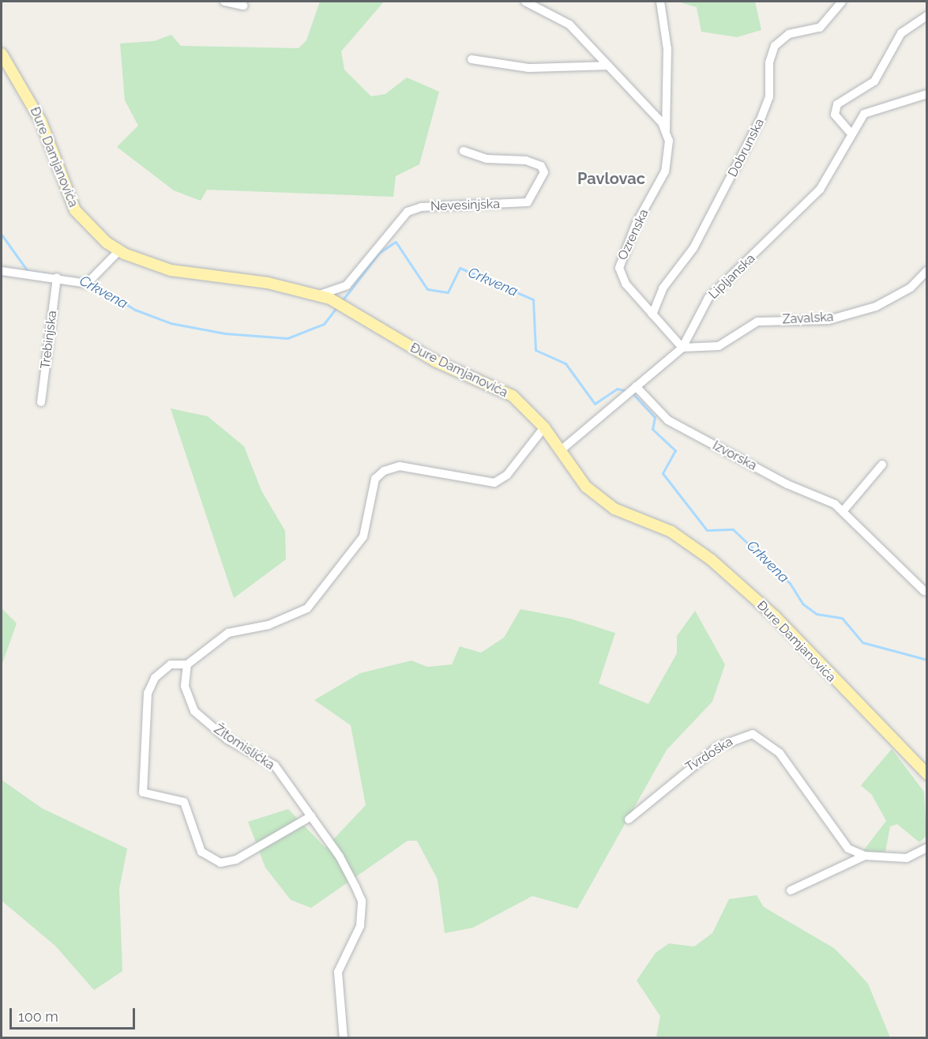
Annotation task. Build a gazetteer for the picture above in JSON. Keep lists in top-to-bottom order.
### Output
{
  "streets": {
    "main road": ["Đure Damjanovića"],
    "street": [
      "Dobrunska",
      "Nevesinjska",
      "Ozrenska",
      "Lipljanska",
      "Zavalska",
      "Trebinjska",
      "Izvorska",
      "Žitomislićka",
      "Tvrdoška"
    ]
  },
  "crossings": [
    ["Dobrunska", "Ozrenska"],
    ["Đure Damjanovića", "Nevesinjska"],
    ["Đure Damjanovića", "Lipljanska"],
    ["Ozrenska", "Lipljanska"],
    ["Ozrenska", "Zavalska"],
    ["Lipljanska", "Zavalska"],
    ["Lipljanska", "Izvorska"]
  ],
  "districts": ["Pavlovac"],
  "water": ["Crkvena"],
  "scale_bar": "100 m"
}
